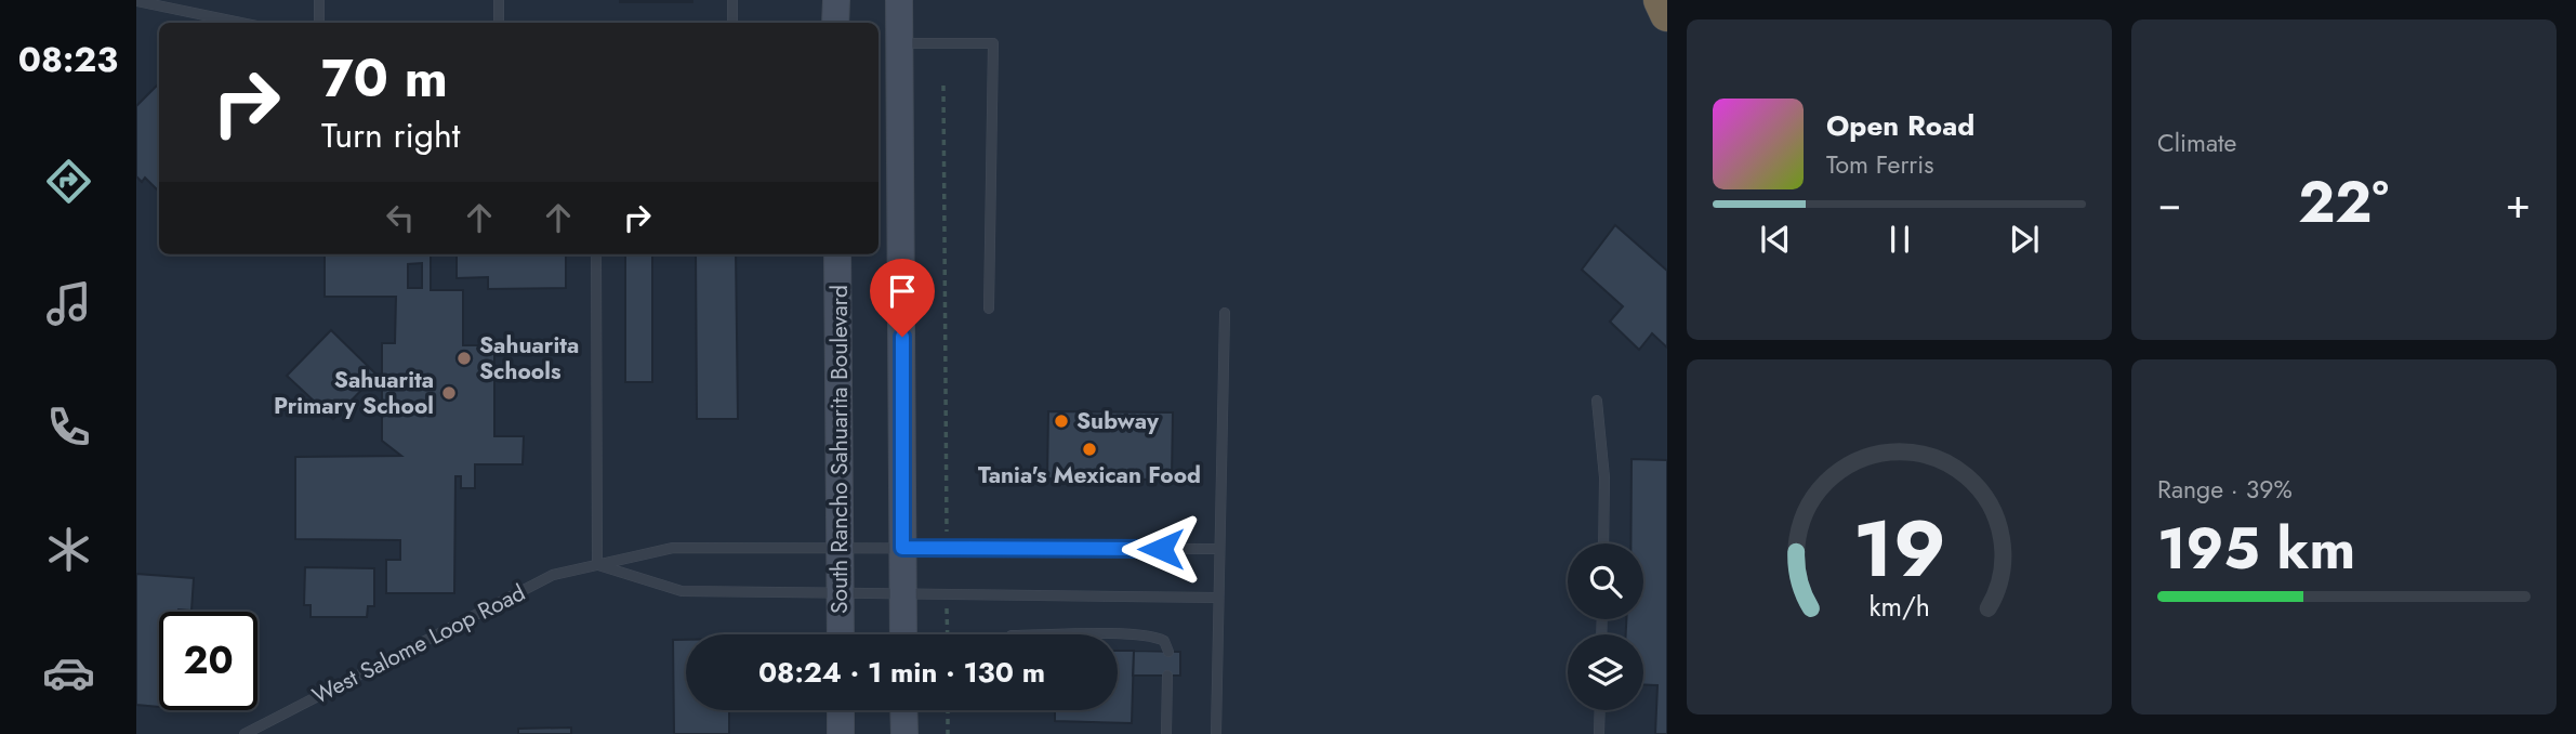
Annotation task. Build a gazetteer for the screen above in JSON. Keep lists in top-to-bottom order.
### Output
{
  "streets": {
    "street": ["South Rancho Sahuarita Boulevard"],
    "lane": ["West Salome Loop Road"]
  },
  "crossings": [
    ["South Rancho Sahuarita Boulevard", "West Salome Loop Road"]
  ],
  "places": [
    "Sahuarita Schools",
    "Sahuarita Primary School",
    "Subway",
    "Tania's Mexican Food"
  ],
  "page": {
    "tabs": "08:23",
    "tile": [
      "Climate",
      ["Range · 39%", "195 km"]
    ],
    "turn": ["70 m", "Turn right"],
    "song": ["Open Road", "Tom Ferris"],
    "heat": ["−", "22°", "+"],
    "limit": "20",
    "trip": "08:24 · 1 min · 130 m",
    "gauge": ["19", "km/h"]
  }
}
